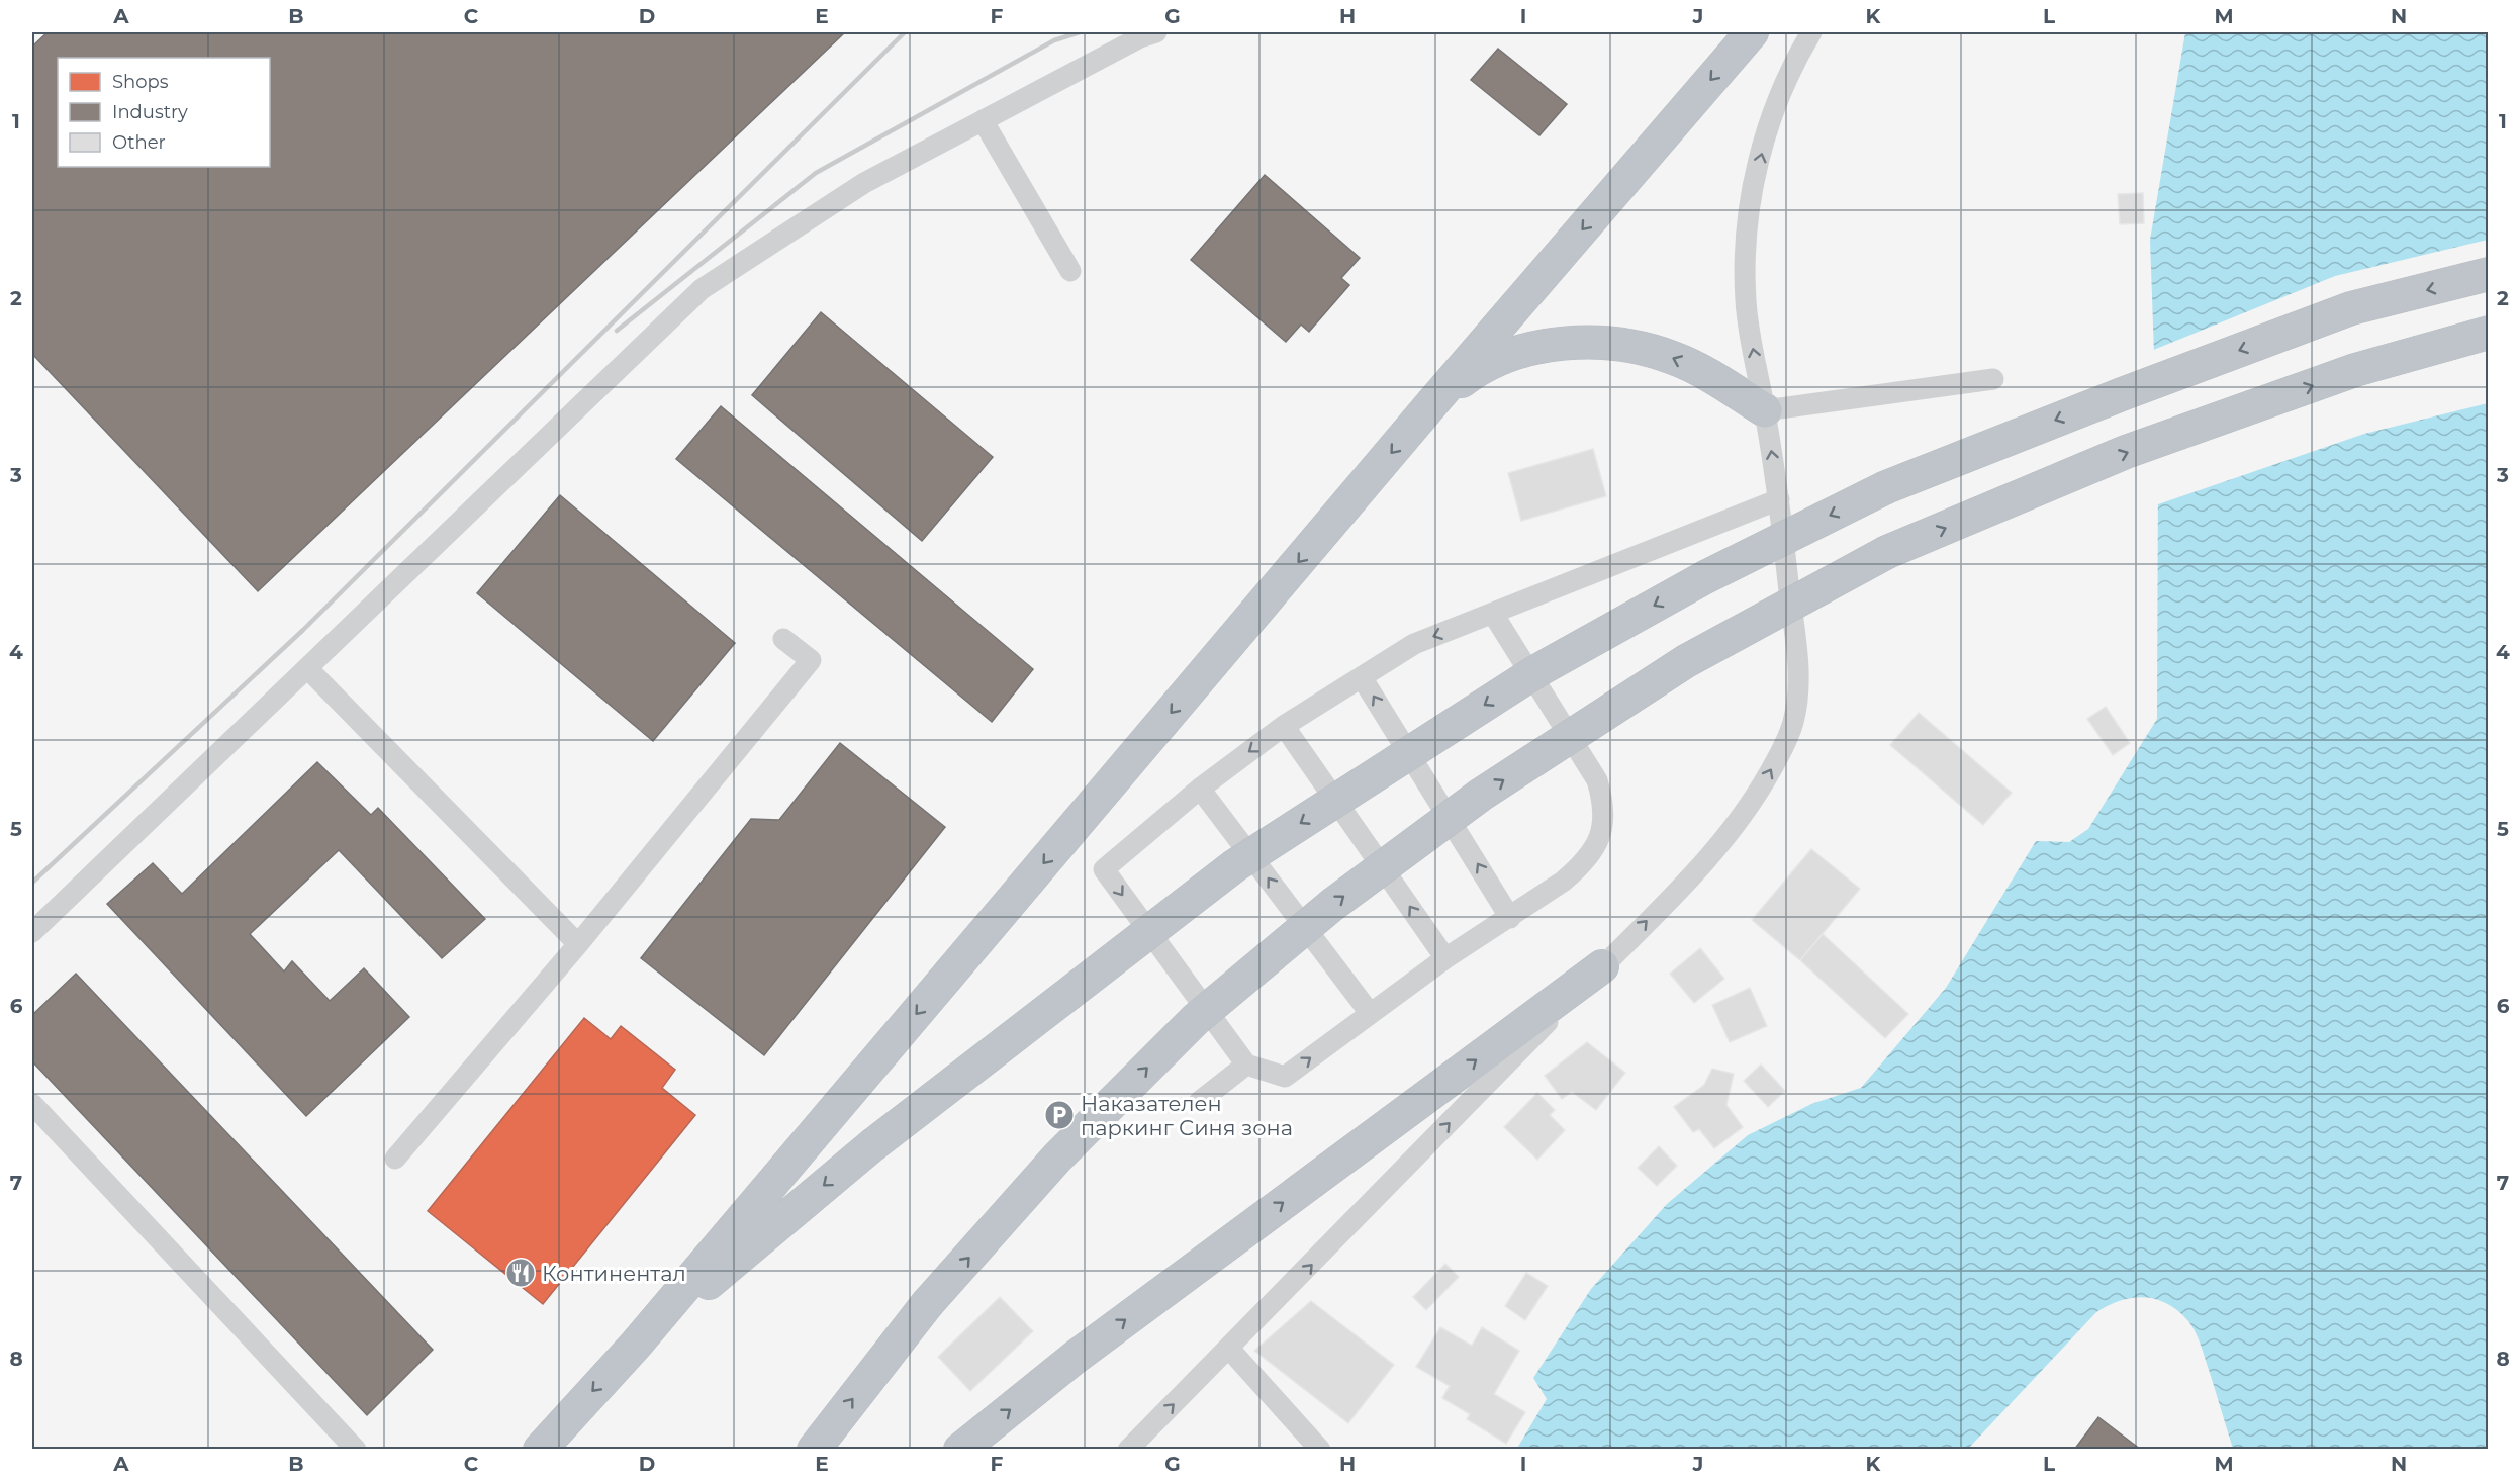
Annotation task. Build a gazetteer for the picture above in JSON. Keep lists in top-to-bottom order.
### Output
{
  "places": {
    "parking": ["Наказателен паркинг Синя зона"],
    "restaurant": ["Континентал"]
  },
  "legend": ["Shops", "Industry", "Other"],
  "grid": {
    "columns": [
      "A",
      "B",
      "C",
      "D",
      "E",
      "F",
      "G",
      "H",
      "I",
      "J",
      "K",
      "L",
      "M",
      "N"
    ],
    "rows": [
      "1",
      "2",
      "3",
      "4",
      "5",
      "6",
      "7",
      "8"
    ]
  }
}
